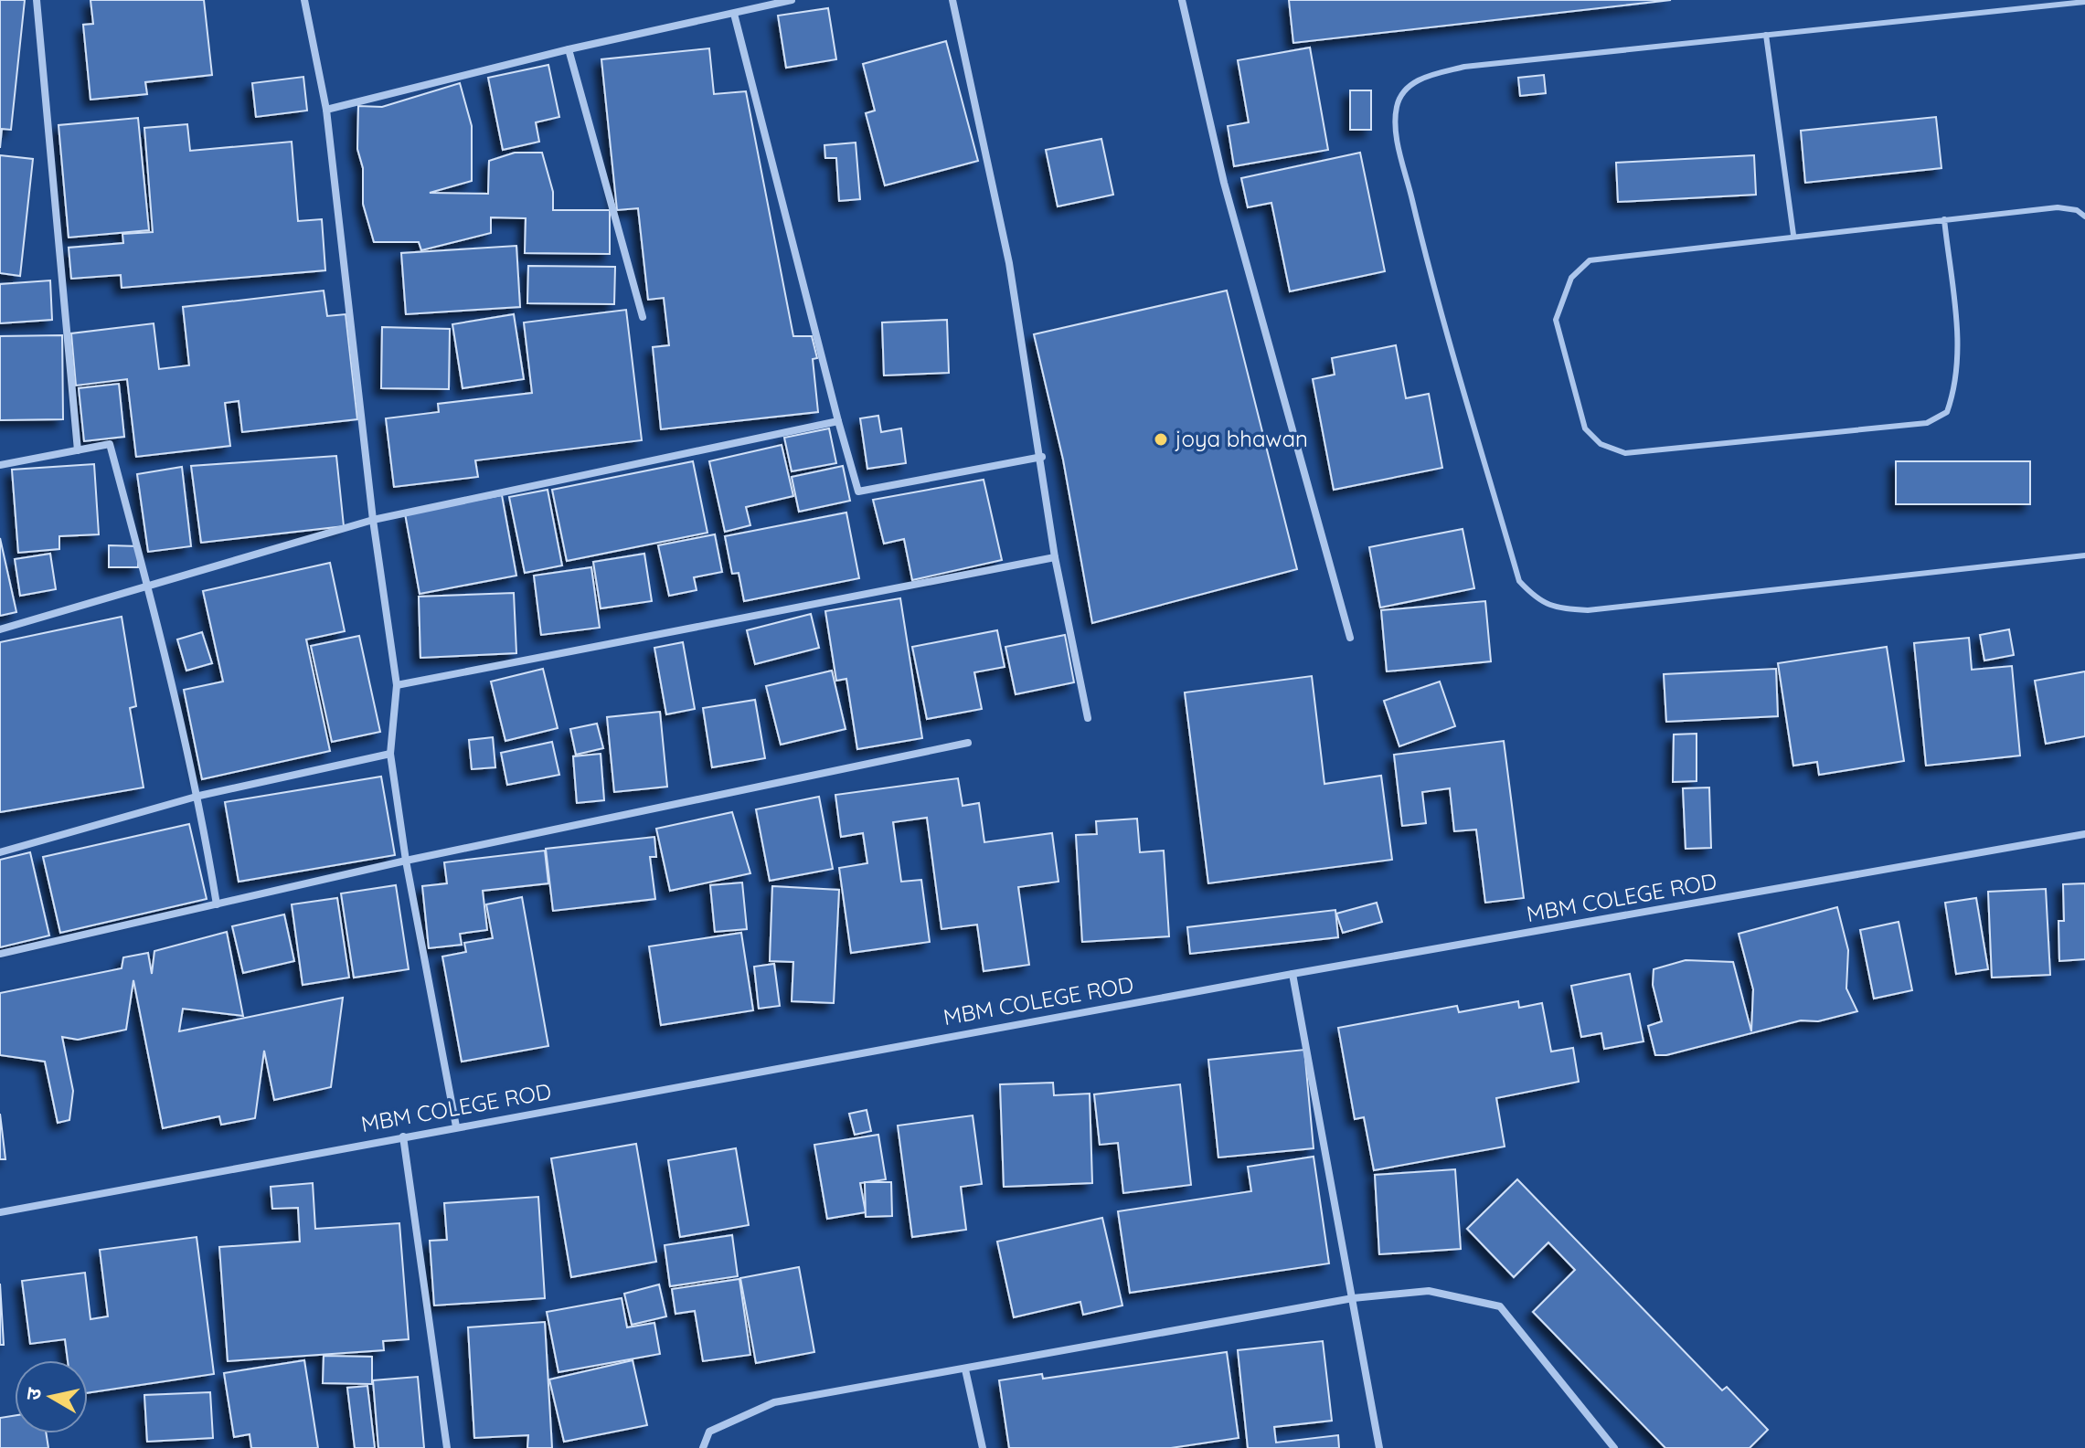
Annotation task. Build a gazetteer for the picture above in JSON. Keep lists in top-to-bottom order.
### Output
{
  "streets": {
    "street": ["MBM COLEGE ROD"]
  },
  "places": ["joya bhawan"],
  "north": "left"
}
